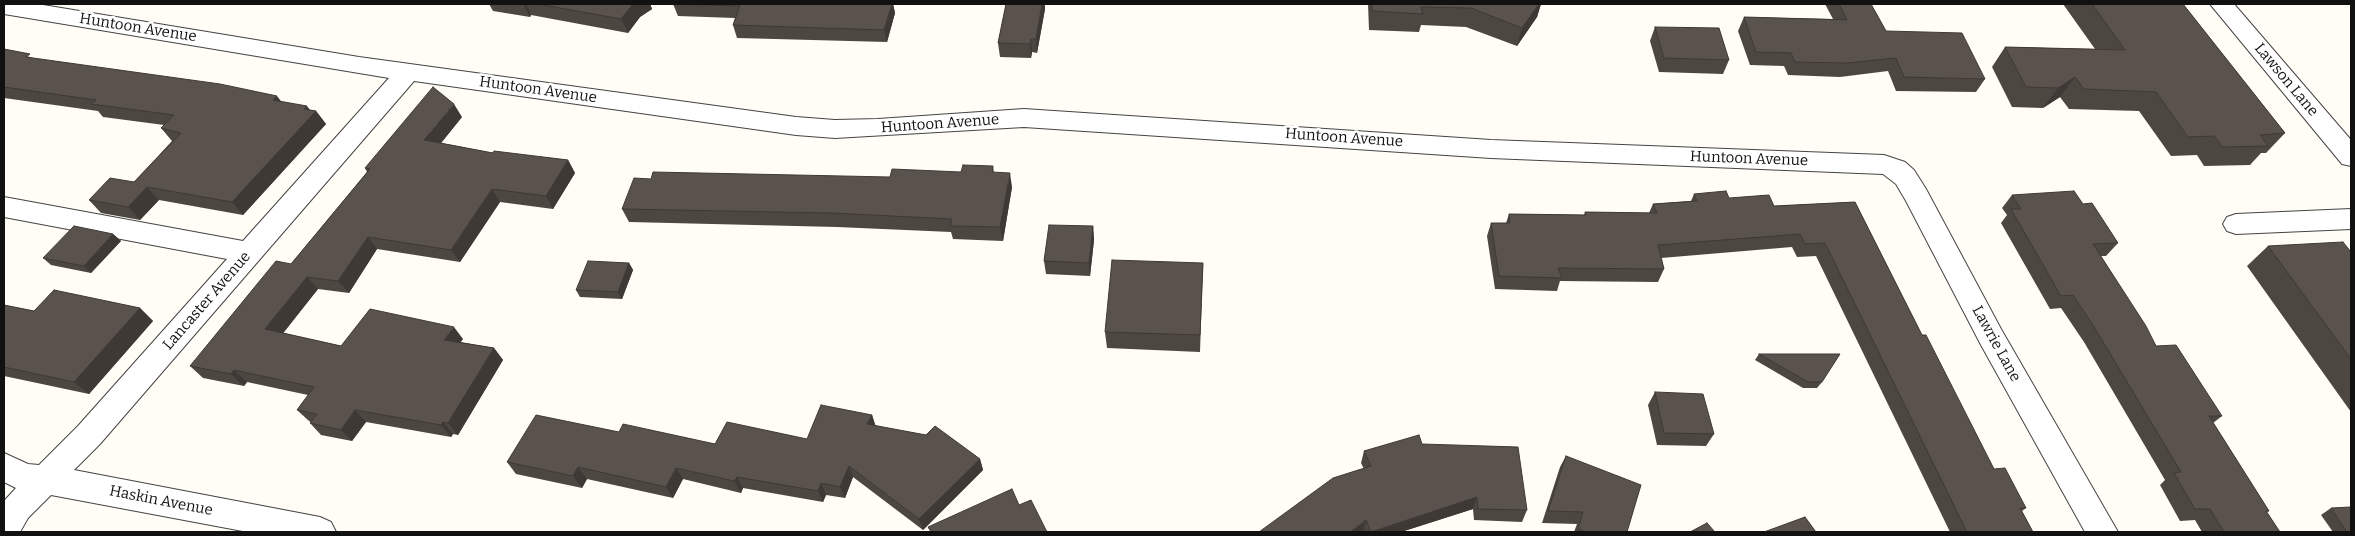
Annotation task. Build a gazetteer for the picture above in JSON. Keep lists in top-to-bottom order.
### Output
{
  "streets": {
    "street": [
      "Huntoon Avenue",
      "Lawson Lane",
      "Lancaster Avenue",
      "Lawrie Lane",
      "Haskin Avenue"
    ]
  },
  "crossings": [
    ["Huntoon Avenue", "Lancaster Avenue"],
    ["Huntoon Avenue", "Lawrie Lane"],
    ["Lancaster Avenue", "Haskin Avenue"]
  ]
}
